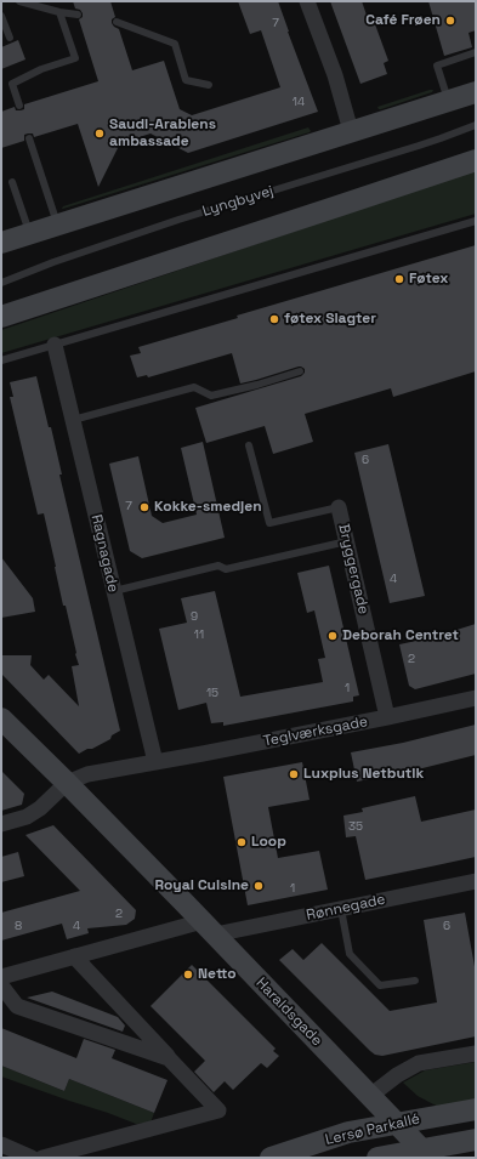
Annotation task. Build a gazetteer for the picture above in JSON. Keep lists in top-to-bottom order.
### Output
{
  "streets": {
    "street": [
      "Ragnagade",
      "Bryggergade",
      "Teglværksgade",
      "Rønnegade",
      "Haraldsgade",
      "Lersø Parkallé"
    ],
    "lane": ["Lyngbyvej"]
  },
  "crossings": [
    ["Ragnagade", "Teglværksgade"],
    ["Bryggergade", "Teglværksgade"],
    ["Rønnegade", "Haraldsgade"],
    ["Haraldsgade", "Lersø Parkallé"]
  ],
  "places": [
    "Café Frøen",
    "Saudi-Arabiens ambassade",
    "Føtex",
    "føtex Slagter",
    "Kokke-smedjen",
    "Deborah Centret",
    "Luxplus Netbutik",
    "Loop",
    "Royal Cuisine",
    "Netto"
  ],
  "house_numbers": [
    "7",
    "14",
    "6",
    "7",
    "4",
    "9",
    "11",
    "2",
    "1",
    "15",
    "35",
    "1",
    "2",
    "8",
    "4",
    "6"
  ]
}
